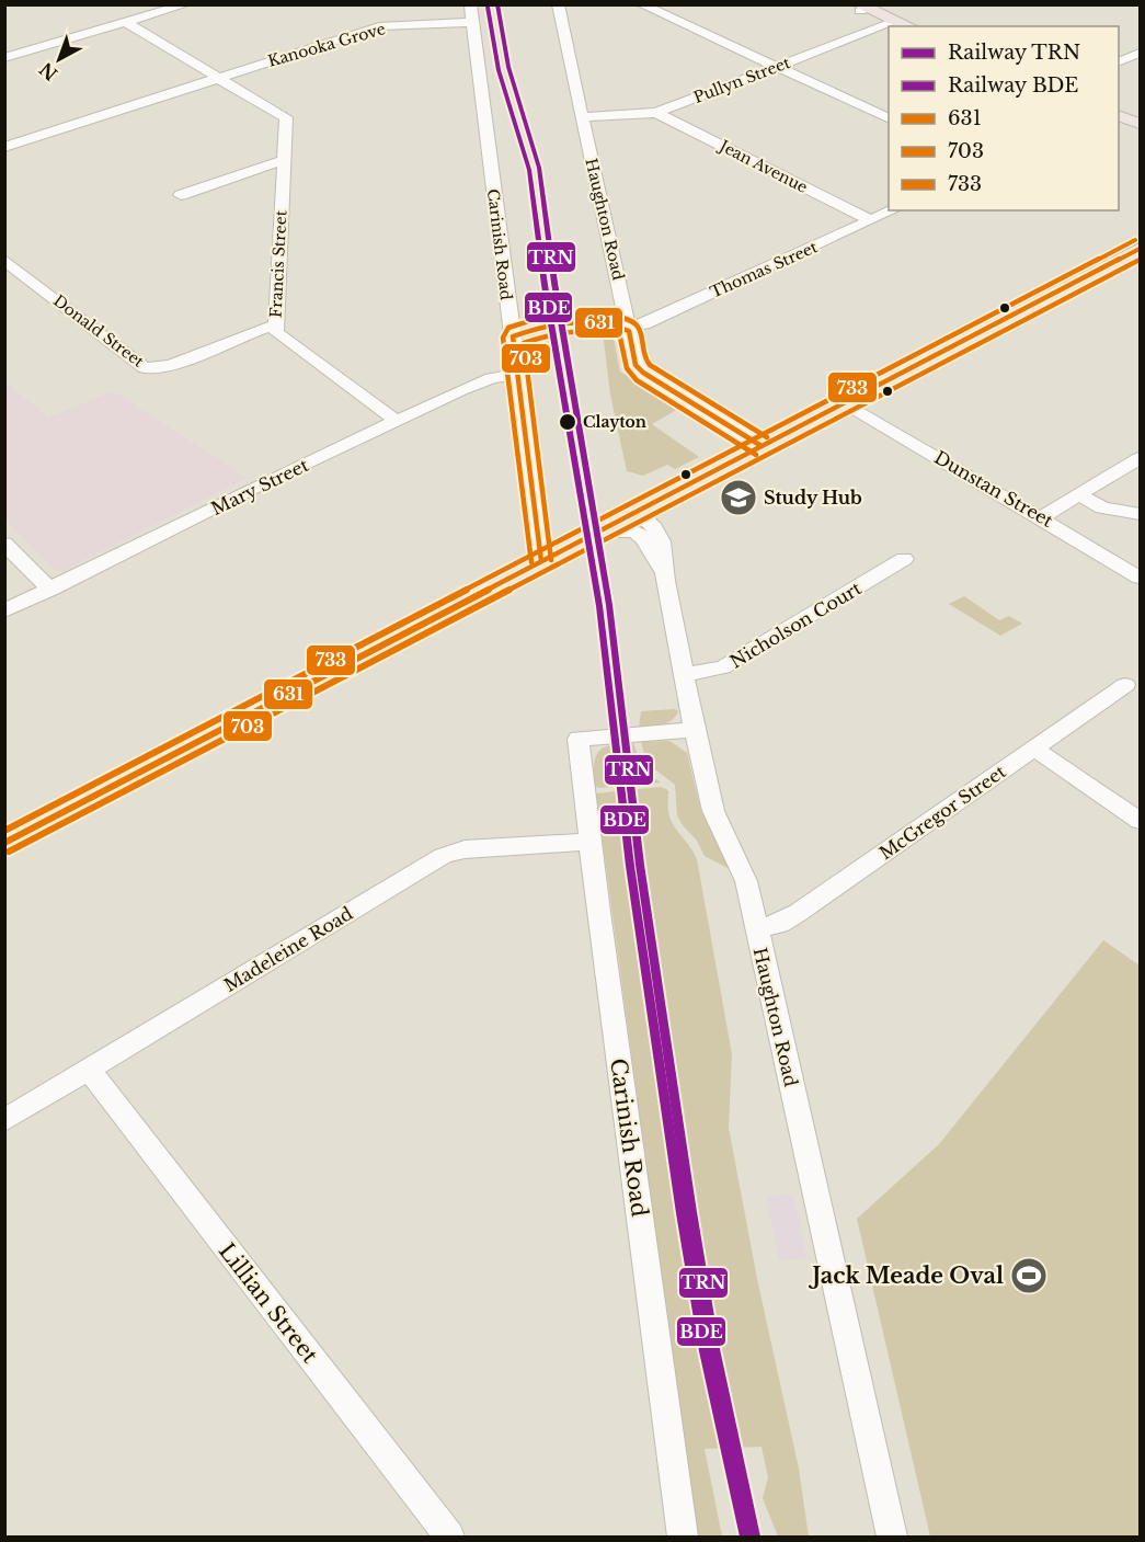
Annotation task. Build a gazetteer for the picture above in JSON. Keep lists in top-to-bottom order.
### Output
{
  "streets": {
    "street": [
      "Kanooka Grove",
      "Pullyn Street",
      "Jean Avenue",
      "Haughton Road",
      "Carinish Road",
      "Francis Street",
      "Thomas Street",
      "Donald Street",
      "Mary Street",
      "Dunstan Street",
      "Nicholson Court",
      "McGregor Street",
      "Madeleine Road",
      "Lillian Street"
    ]
  },
  "crossings": [
    ["Kanooka Grove", "Carinish Road"],
    ["Kanooka Grove", "Francis Street"],
    ["Pullyn Street", "Jean Avenue"],
    ["Pullyn Street", "Haughton Road"],
    ["Jean Avenue", "Thomas Street"],
    ["Haughton Road", "Carinish Road"],
    ["Haughton Road", "Thomas Street"],
    ["Haughton Road", "Nicholson Court"],
    ["Haughton Road", "McGregor Street"],
    ["Carinish Road", "Mary Street"],
    ["Carinish Road", "Madeleine Road"],
    ["Francis Street", "Donald Street"],
    ["Francis Street", "Mary Street"],
    ["Madeleine Road", "Lillian Street"]
  ],
  "places": {
    "other": ["Clayton"],
    "school or university": ["Study Hub"],
    "sports": ["Jack Meade Oval"]
  },
  "lines": [
    "rail line TRN",
    "rail line BDE",
    "transit line 733",
    "transit line 631",
    "transit line 703"
  ],
  "legend": [
    "Railway TRN",
    "Railway BDE",
    "631",
    "703",
    "733"
  ],
  "north": "bottom left"
}
